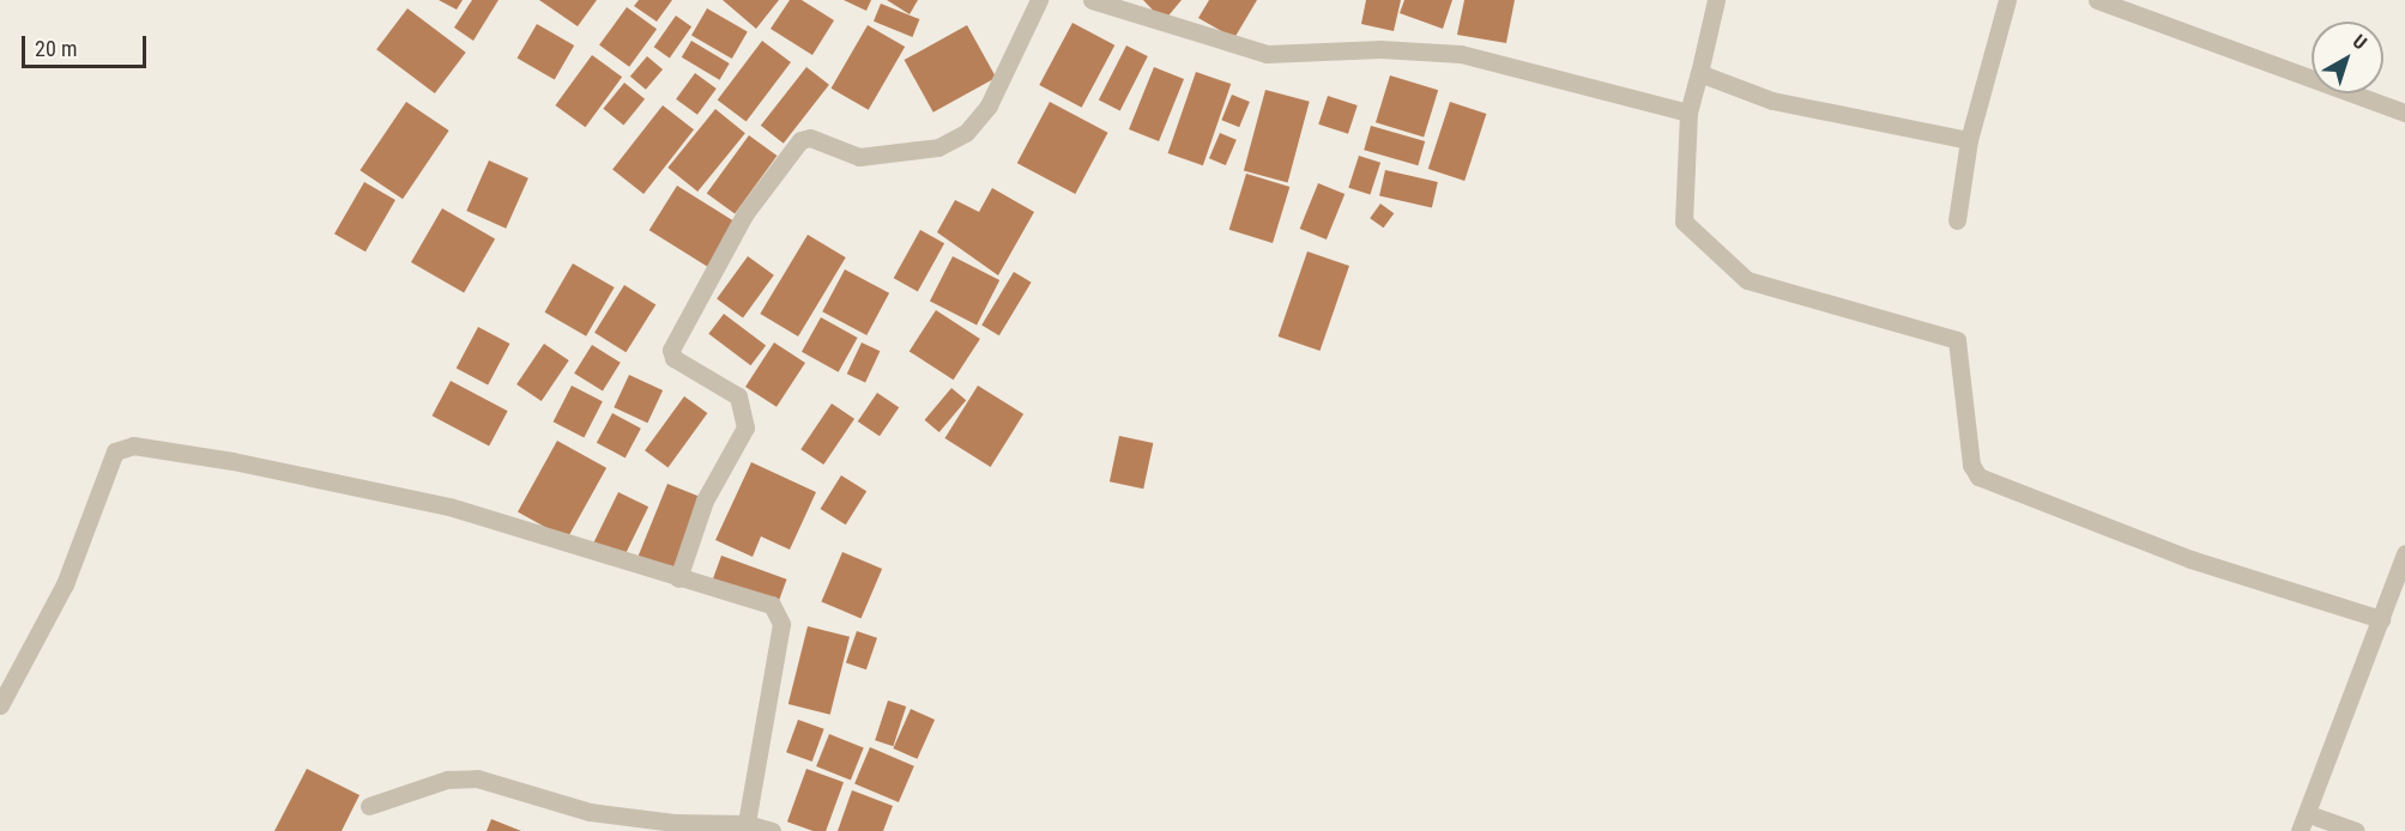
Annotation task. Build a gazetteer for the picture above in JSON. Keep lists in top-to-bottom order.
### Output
{
  "scale_bar": "20 m",
  "north": "top right"
}
